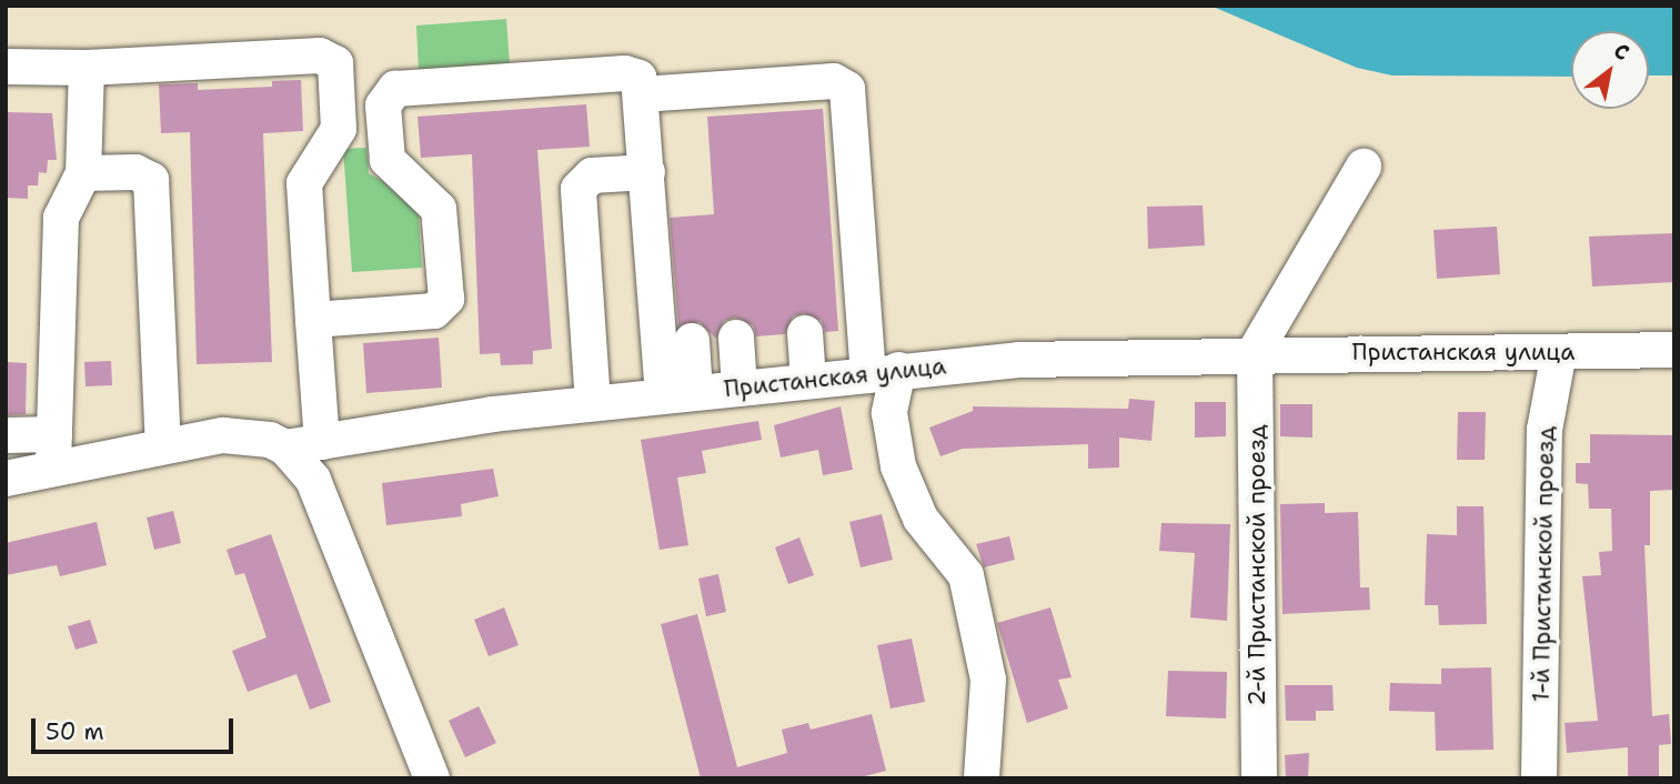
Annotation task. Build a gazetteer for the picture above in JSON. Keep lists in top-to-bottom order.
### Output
{
  "streets": {
    "street": ["Пристанская улица", "1-й Пристанской проезд", "2-й Пристанской проезд"]
  },
  "crossings": [
    ["Пристанская улица", "1-й Пристанской проезд"],
    ["Пристанская улица", "2-й Пристанской проезд"]
  ],
  "scale_bar": "50 m",
  "north": "top right"
}
